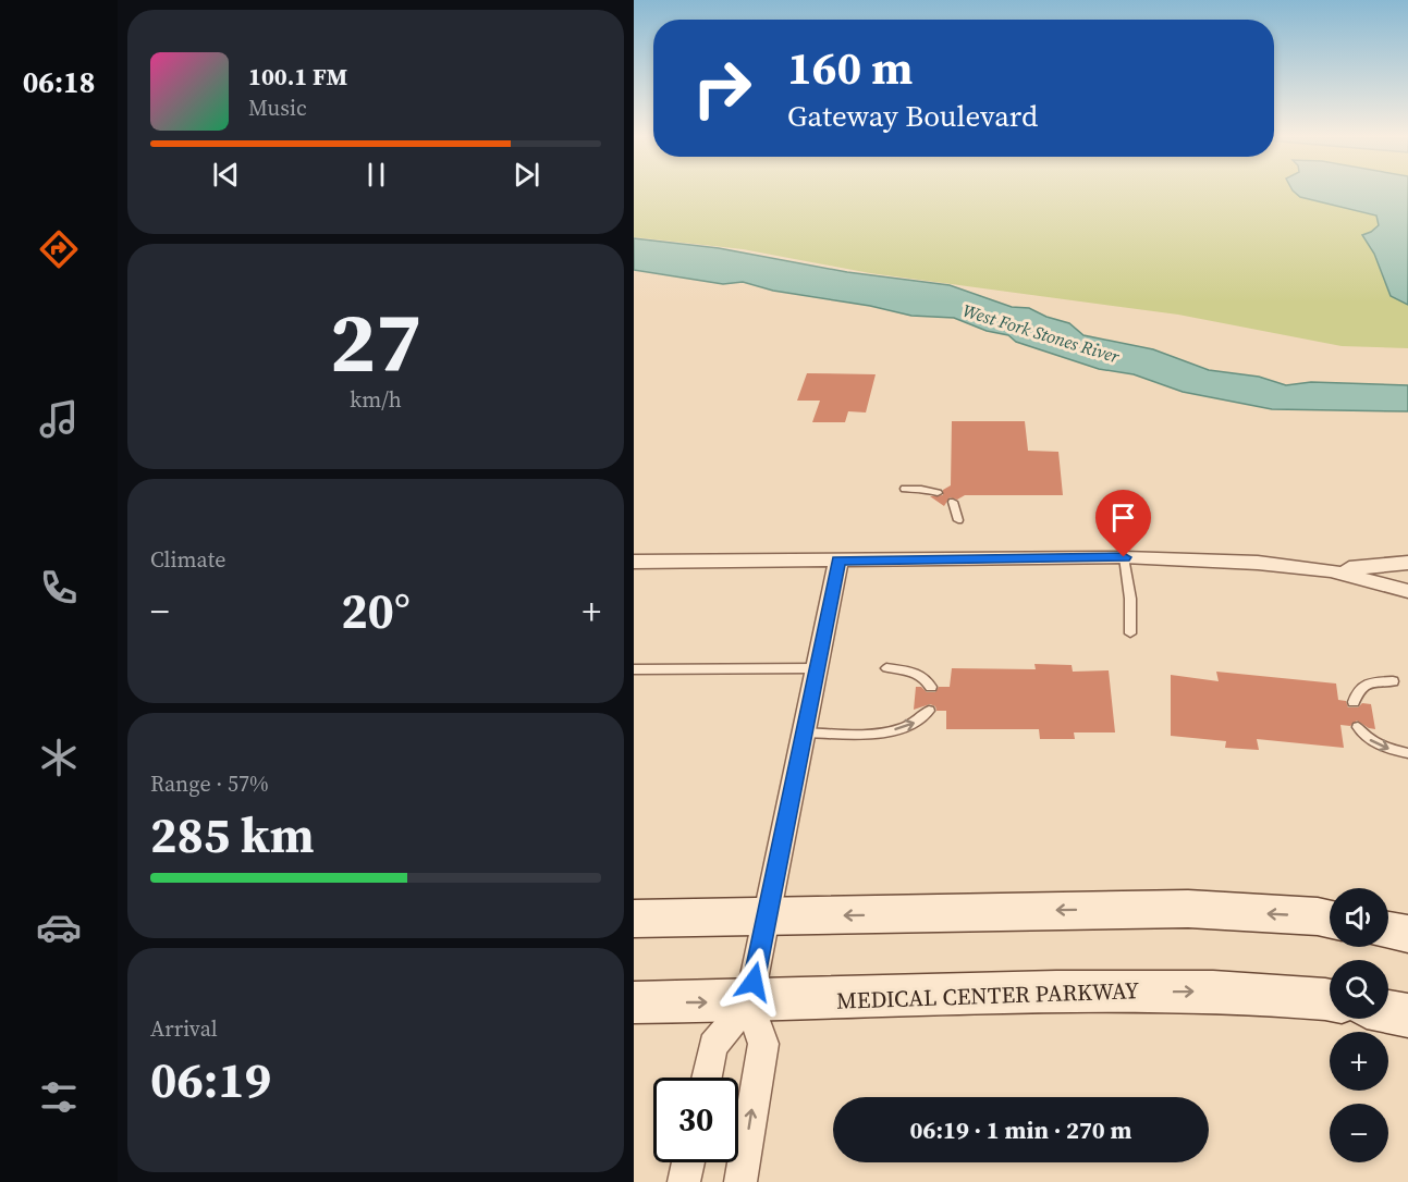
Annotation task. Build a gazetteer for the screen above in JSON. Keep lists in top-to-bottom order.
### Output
{
  "streets": {
    "main road": ["MEDICAL CENTER PARKWAY"]
  },
  "water": ["West Fork Stones River"],
  "page": {
    "tabs": "06:18",
    "turn": ["160 m", "Gateway Boulevard"],
    "song": ["100.1 FM", "Music"],
    "tile": [
      ["27", "km/h"],
      "Climate",
      ["Range · 57%", "285 km"],
      ["Arrival", "06:19"]
    ],
    "heat": ["−", "20°", "+"],
    "map_buttons": ["+", "−"],
    "limit": "30",
    "trip": "06:19 · 1 min · 270 m"
  }
}
